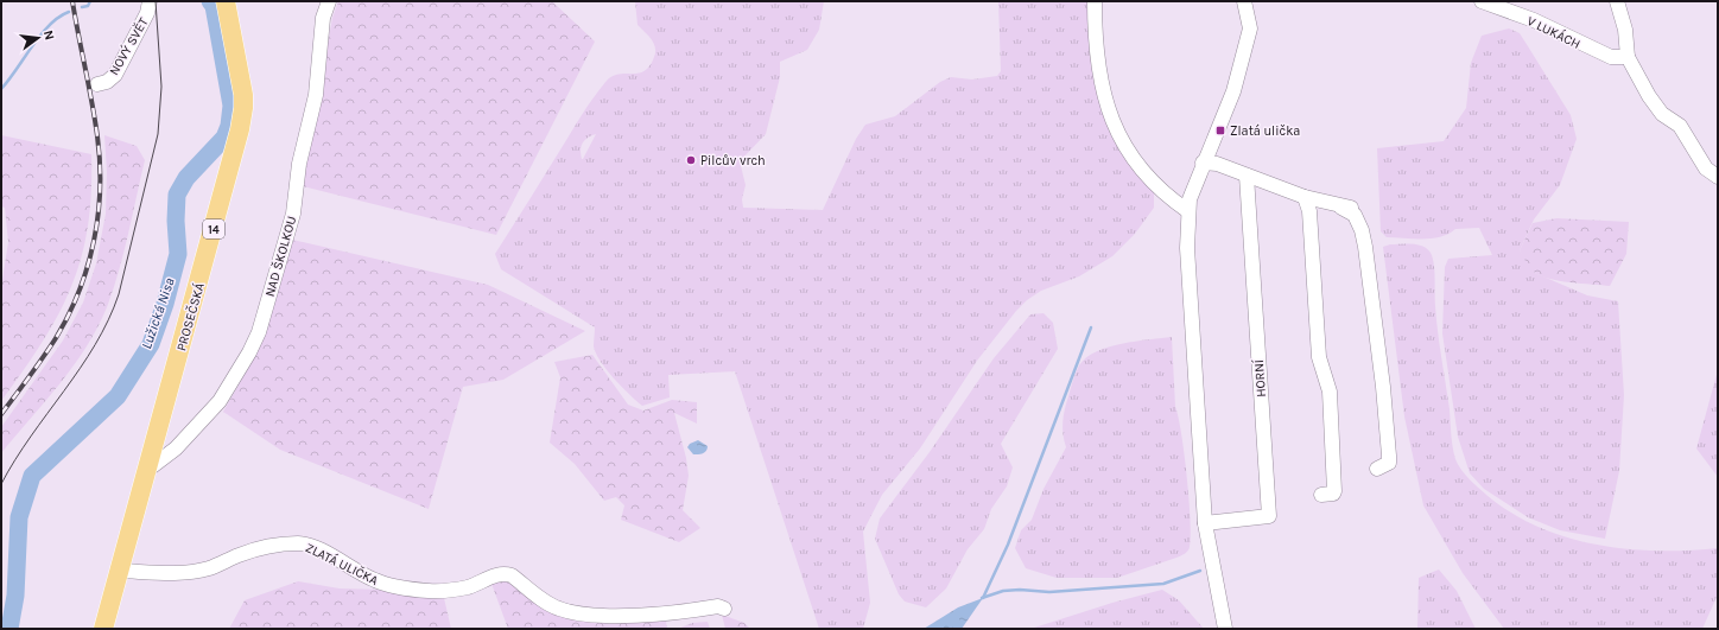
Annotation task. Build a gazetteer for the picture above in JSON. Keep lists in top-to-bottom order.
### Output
{
  "streets": {
    "main road": ["14", "PROSEČSKÁ"],
    "street": [
      "V LUKÁCH",
      "NOVÝ SVĚT",
      "NAD ŠKOLKOU",
      "HORNÍ",
      "ZLATÁ ULIČKA"
    ]
  },
  "crossings": [
    ["NAD ŠKOLKOU", "PROSEČSKÁ"],
    ["PROSEČSKÁ", "ZLATÁ ULIČKA"]
  ],
  "water": ["Lužická Nisa"],
  "places": {
    "transit": ["Zlatá ulička"],
    "other": ["Pilcův vrch"]
  },
  "north": "right"
}
